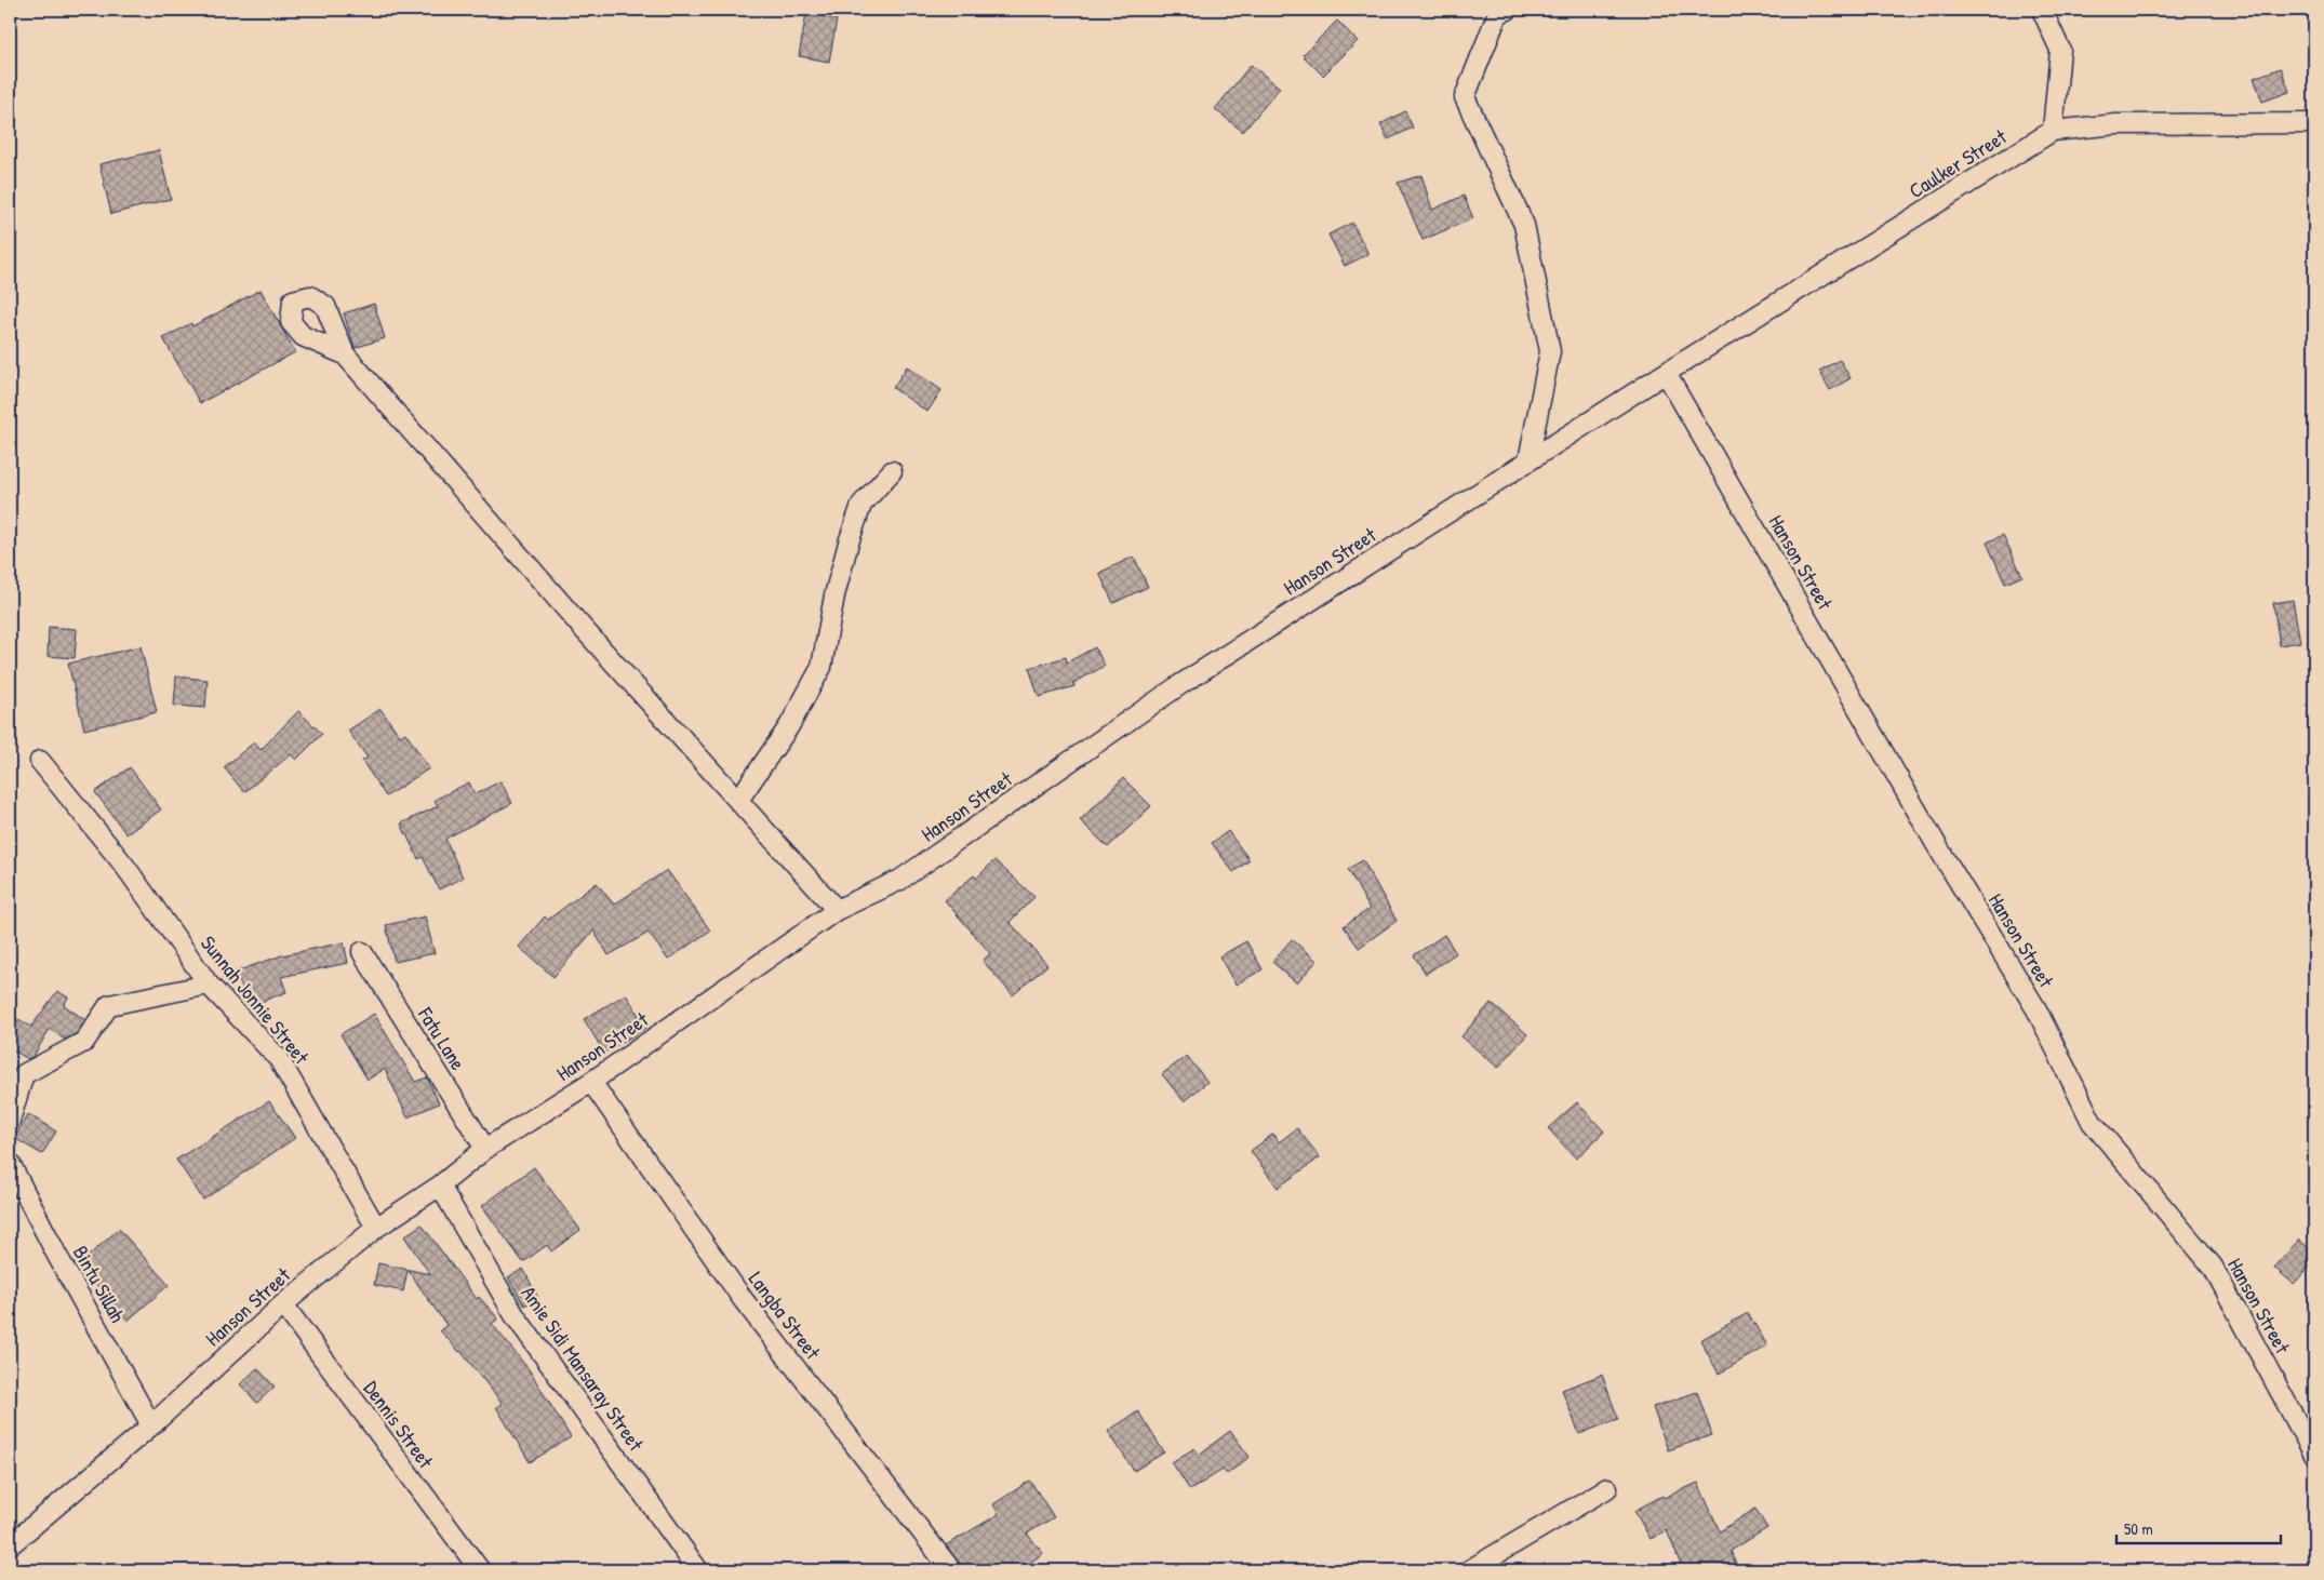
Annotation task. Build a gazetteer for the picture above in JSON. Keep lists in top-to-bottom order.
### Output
{
  "streets": {
    "street": [
      "Caulker Street",
      "Hanson Street",
      "Sunnah Jonnie Street",
      "Fatu Lane",
      "Bintu Sillah",
      "Langba Street",
      "Amie Sidi Mansaray Street",
      "Dennis Street"
    ]
  },
  "crossings": [
    ["Caulker Street", "Hanson Street"],
    ["Hanson Street", "Sunnah Jonnie Street"],
    ["Hanson Street", "Fatu Lane"],
    ["Hanson Street", "Bintu Sillah"],
    ["Hanson Street", "Langba Street"],
    ["Hanson Street", "Amie Sidi Mansaray Street"],
    ["Hanson Street", "Dennis Street"]
  ],
  "scale_bar": "50 m"
}
